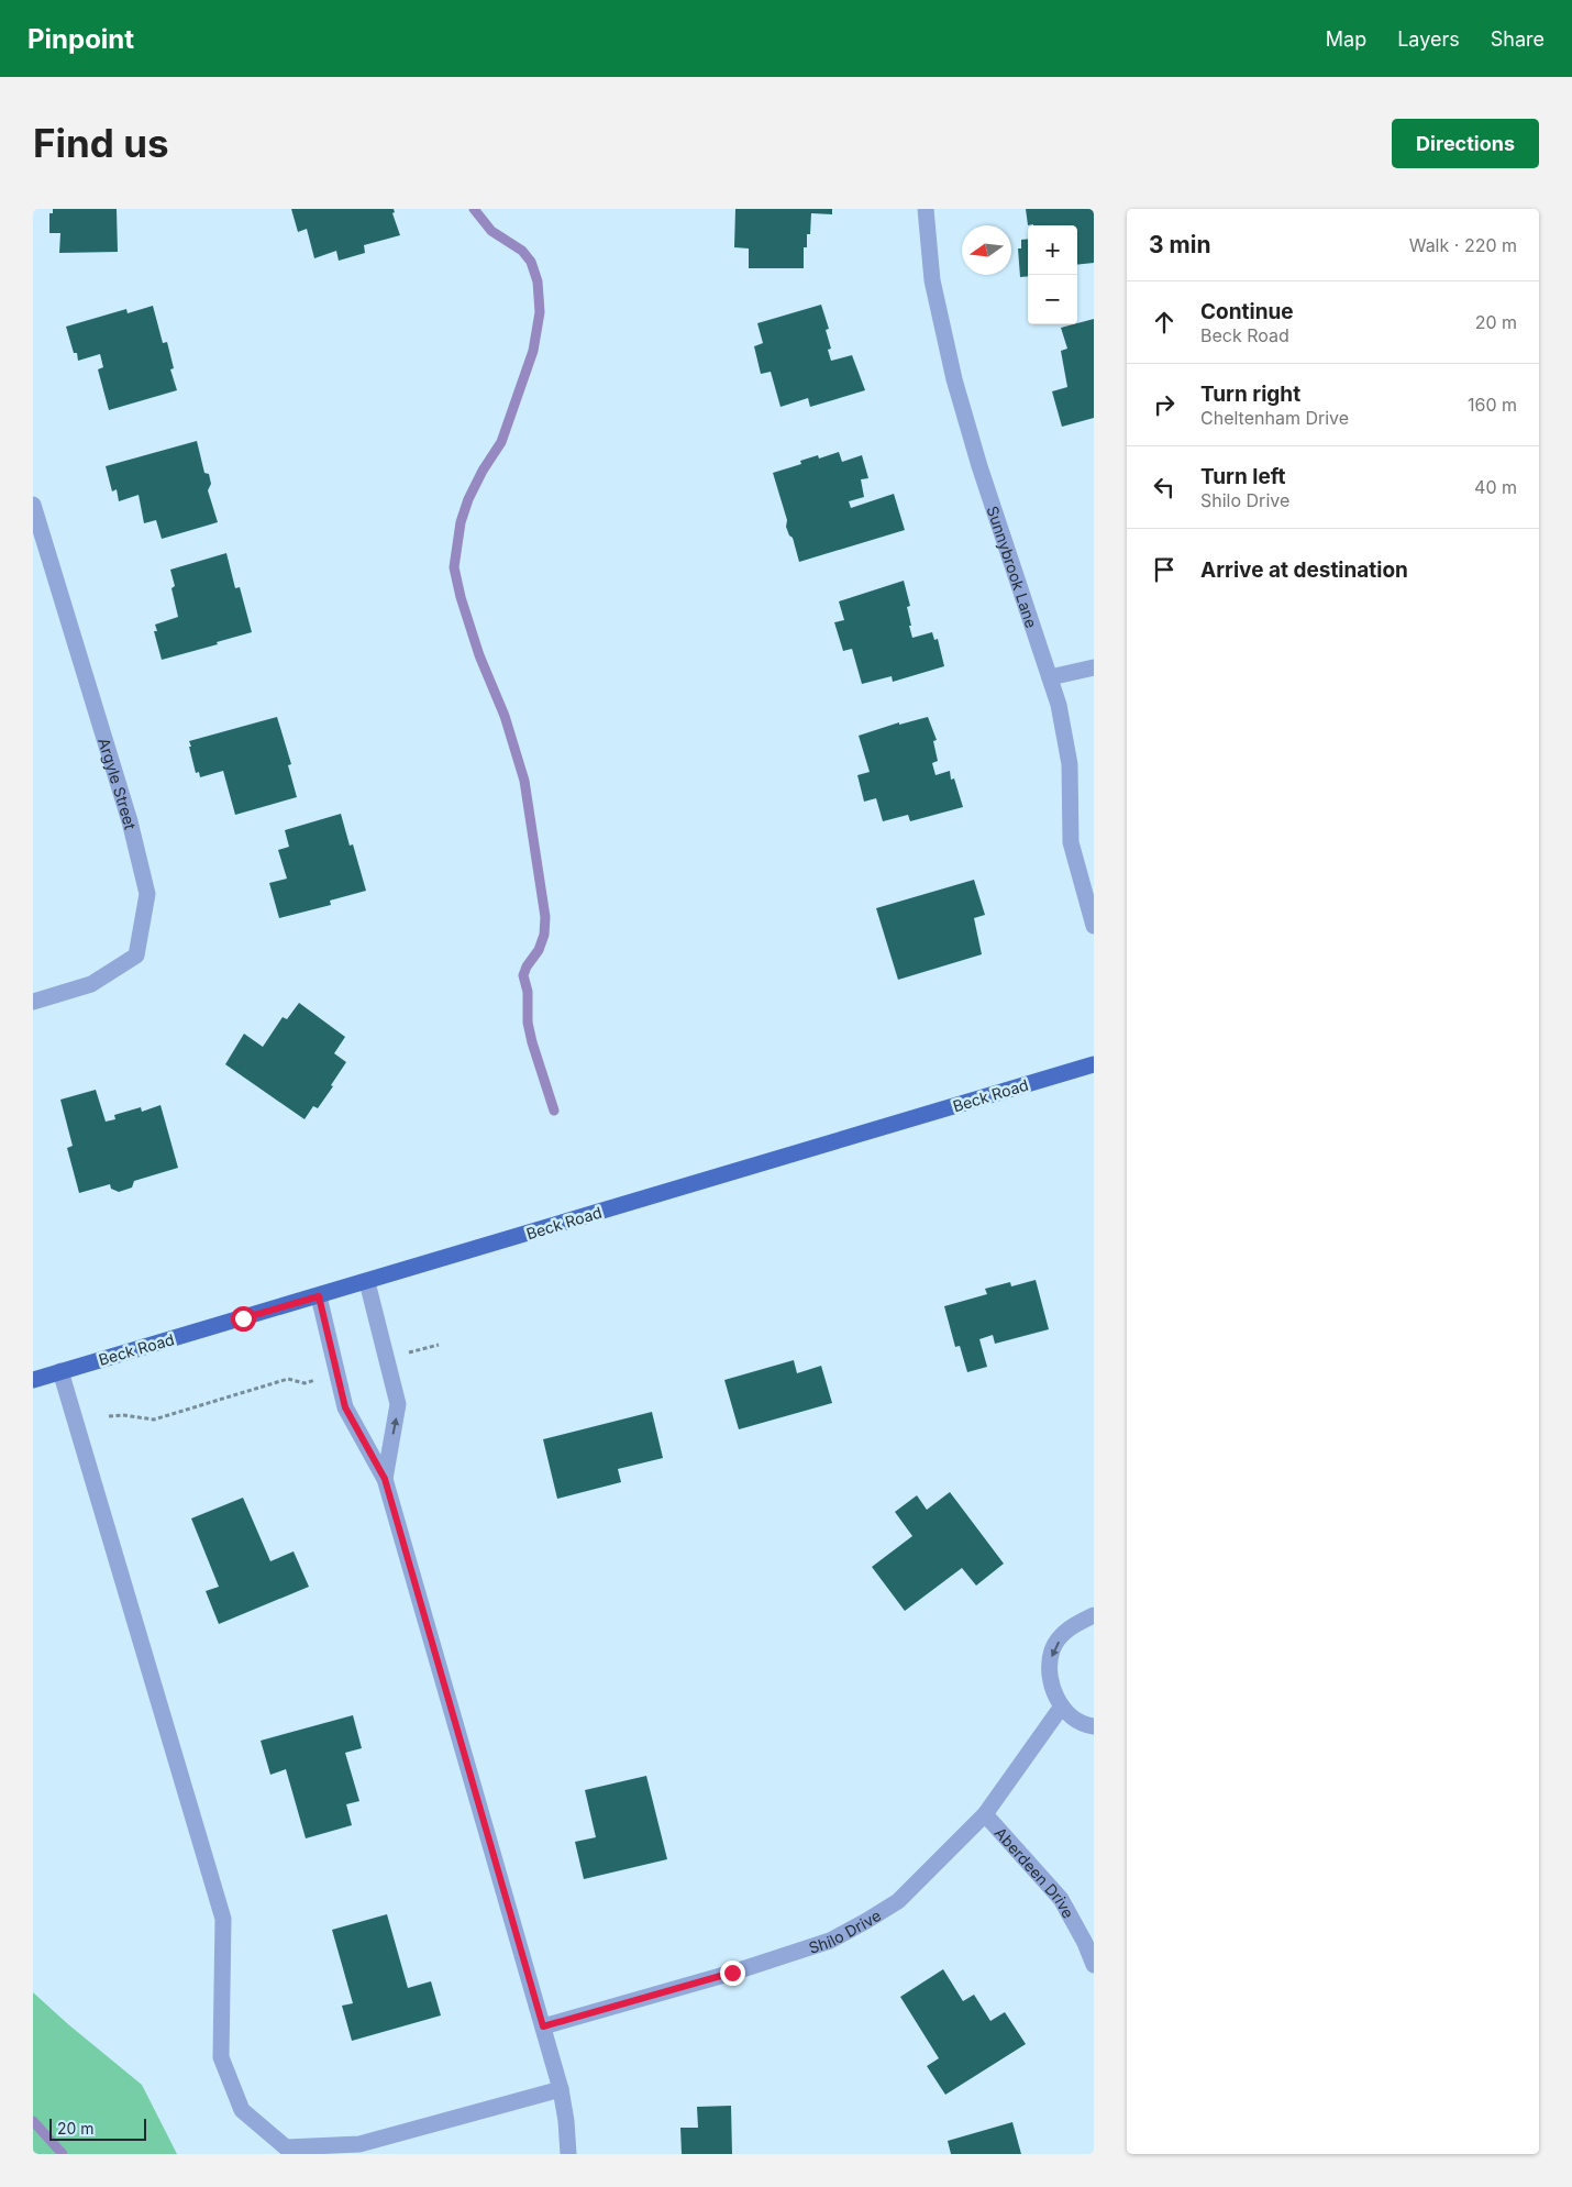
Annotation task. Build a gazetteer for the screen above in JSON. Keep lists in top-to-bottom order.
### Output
{
  "streets": {
    "main road": ["Beck Road"],
    "street": [
      "Sunnybrook Lane",
      "Argyle Street",
      "Aberdeen Drive",
      "Shilo Drive"
    ]
  },
  "crossings": [
    ["Aberdeen Drive", "Shilo Drive"]
  ],
  "scale_bar": "20 m",
  "north": "left",
  "page": {
    "header": "Pinpoint",
    "nav": ["Map", "Layers", "Share"],
    "buttons": "Directions",
    "title": "Find us",
    "heading": ["3 min", "Walk · 220 m"],
    "map_buttons": ["+", "−"],
    "list": [
      ["Continue", "Beck Road", "20 m"],
      ["Turn right", "Cheltenham Drive", "160 m"],
      ["Turn left", "Shilo Drive", "40 m"],
      "Arrive at destination"
    ],
    "scale": "20 m"
  }
}
